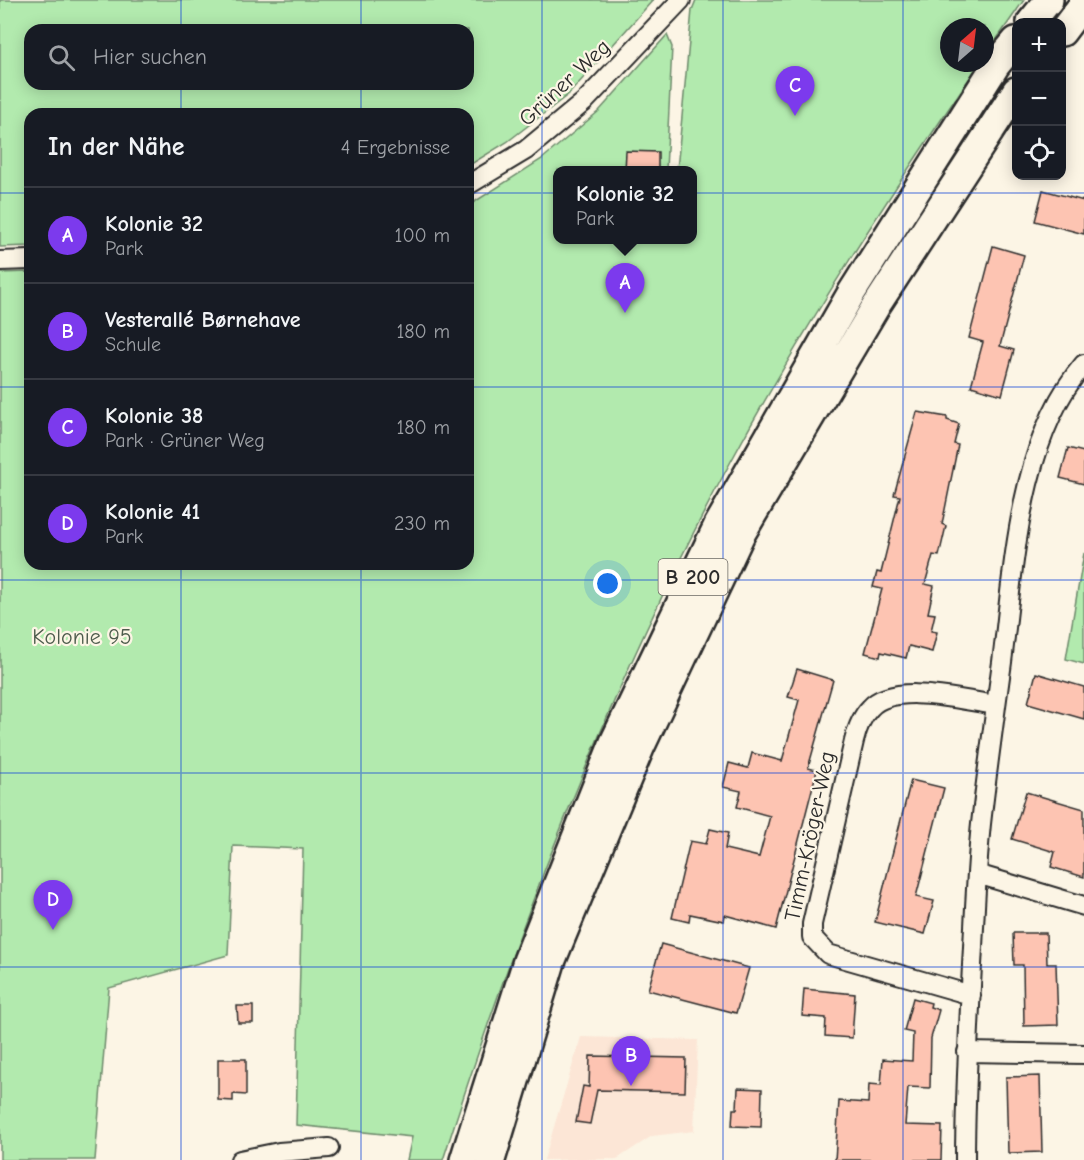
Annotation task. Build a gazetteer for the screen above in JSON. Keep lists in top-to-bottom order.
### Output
{
  "streets": {
    "highway": ["B 200"],
    "street": ["Grüner Weg", "Timm-Kröger-Weg"]
  },
  "parks": ["Kolonie 95"],
  "north": "top right",
  "page": {
    "map_buttons": ["+", "−"],
    "search": "Hier suchen",
    "pins": [
      "C",
      "A",
      "D",
      "B"
    ],
    "heading": ["In der Nähe", "4 Ergebnisse"],
    "popup": ["Kolonie 32", "Park"],
    "list": [
      {
        "mark": "A",
        "name": "Kolonie 32",
        "note": "Park",
        "value": "100 m"
      },
      {
        "mark": "B",
        "name": "Vesterallé Børnehave",
        "note": "Schule",
        "value": "180 m"
      },
      {
        "mark": "C",
        "name": "Kolonie 38",
        "note": "Park · Grüner Weg",
        "value": "180 m"
      },
      {
        "mark": "D",
        "name": "Kolonie 41",
        "note": "Park",
        "value": "230 m"
      }
    ]
  }
}
